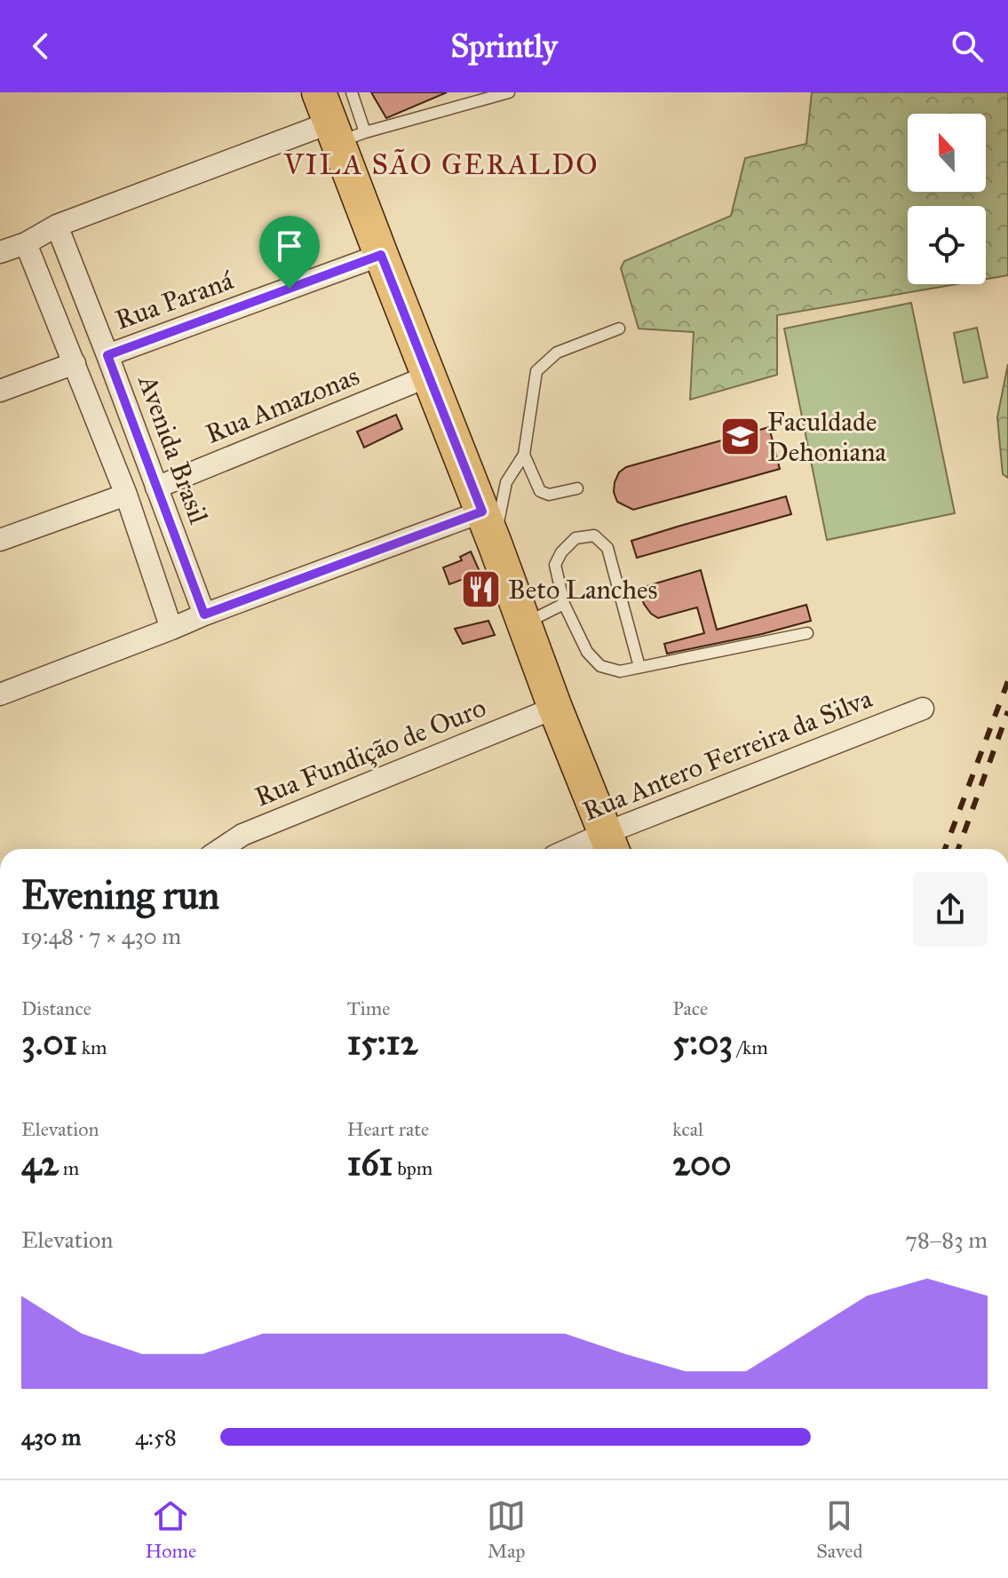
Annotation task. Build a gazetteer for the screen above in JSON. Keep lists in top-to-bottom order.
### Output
{
  "streets": {
    "street": [
      "Rua Paraná",
      "Rua Amazonas",
      "Avenida Brasil",
      "Rua Fundição de Ouro",
      "Rua Antero Ferreira da Silva"
    ]
  },
  "crossings": [
    ["Rua Paraná", "Avenida Brasil"],
    ["Rua Amazonas", "Avenida Brasil"]
  ],
  "districts": ["VILA SÃO GERALDO"],
  "places": {
    "school or university": ["Faculdade Dehoniana"],
    "restaurant": ["Beto Lanches"]
  },
  "north": "top",
  "page": {
    "header": "Sprintly",
    "heading": ["Evening run", "19:48 · 7 × 430 m"],
    "stats": [
      ["Distance", "3.01 km"],
      ["Time", "15:12"],
      ["Pace", "5:03 /km"],
      ["Elevation", "42 m"],
      ["Heart rate", "161 bpm"],
      ["kcal", "200"]
    ],
    "chart": ["Elevation", "78–83 m"],
    "list": [
      {
        "name": "430 m",
        "note": "4:58"
      }
    ],
    "tabs": ["Home", "Map", "Saved"]
  }
}
